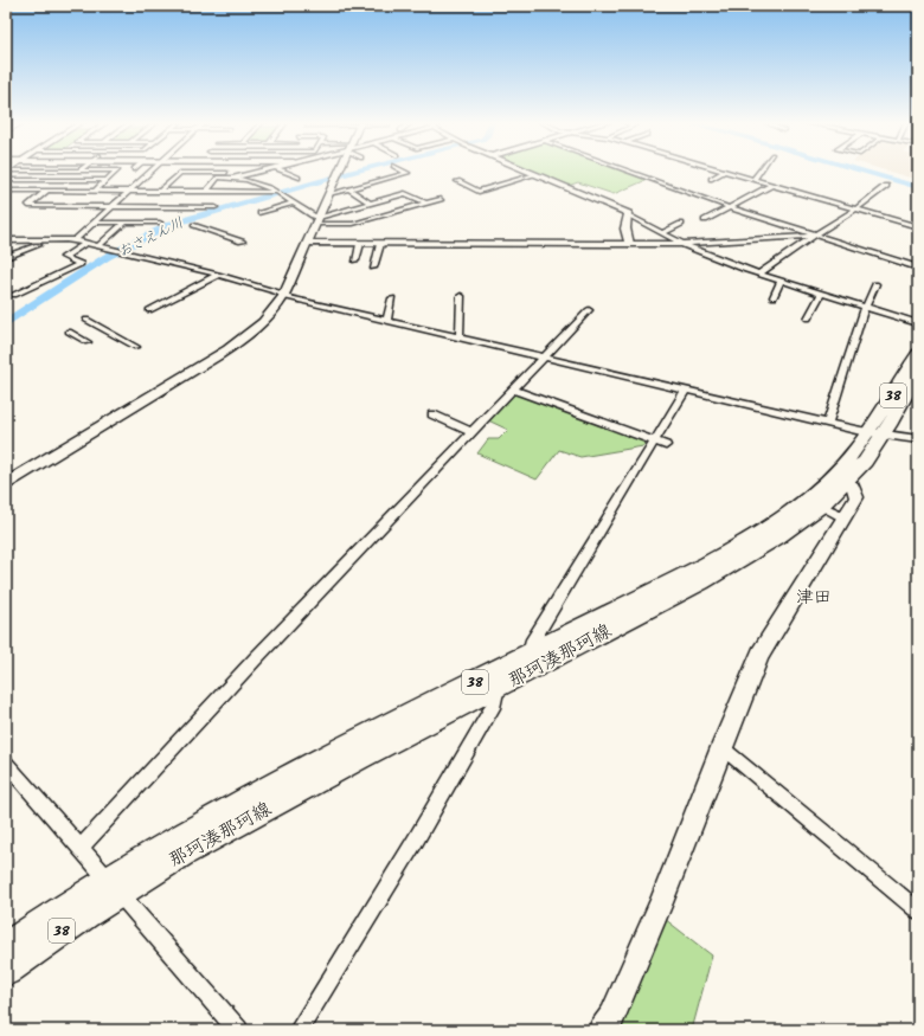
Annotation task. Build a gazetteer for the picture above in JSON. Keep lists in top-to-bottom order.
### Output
{
  "streets": {
    "main road": ["38", "那珂湊那珂線"]
  },
  "districts": ["津田"],
  "water": ["おさえん川"]
}
